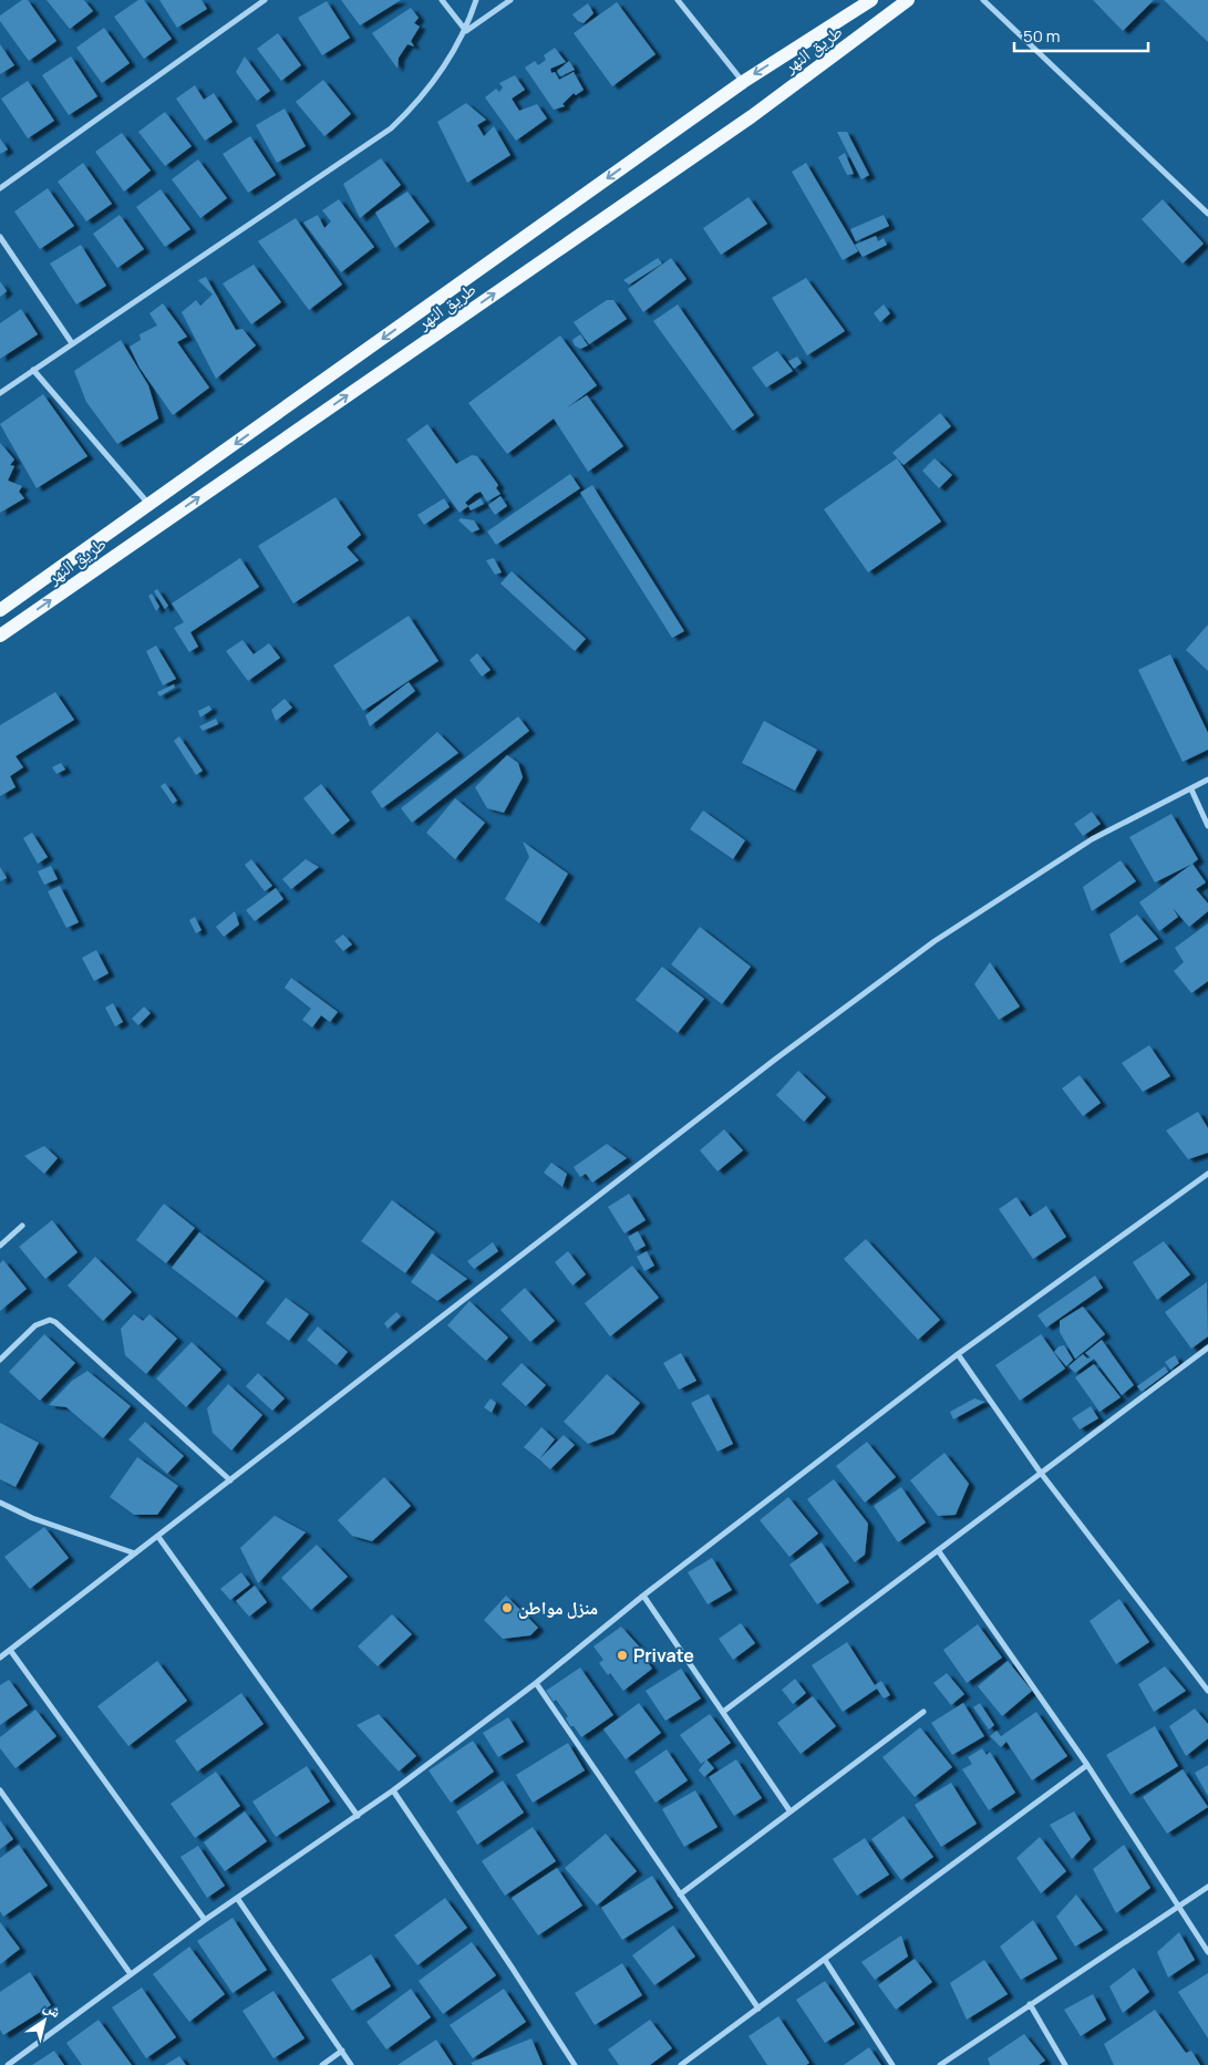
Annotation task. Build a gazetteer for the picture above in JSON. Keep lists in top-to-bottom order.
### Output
{
  "streets": {
    "main road": ["طريق النهر"]
  },
  "places": ["منزل مواطن", "Private"],
  "scale_bar": "50 m",
  "north": "top right"
}
